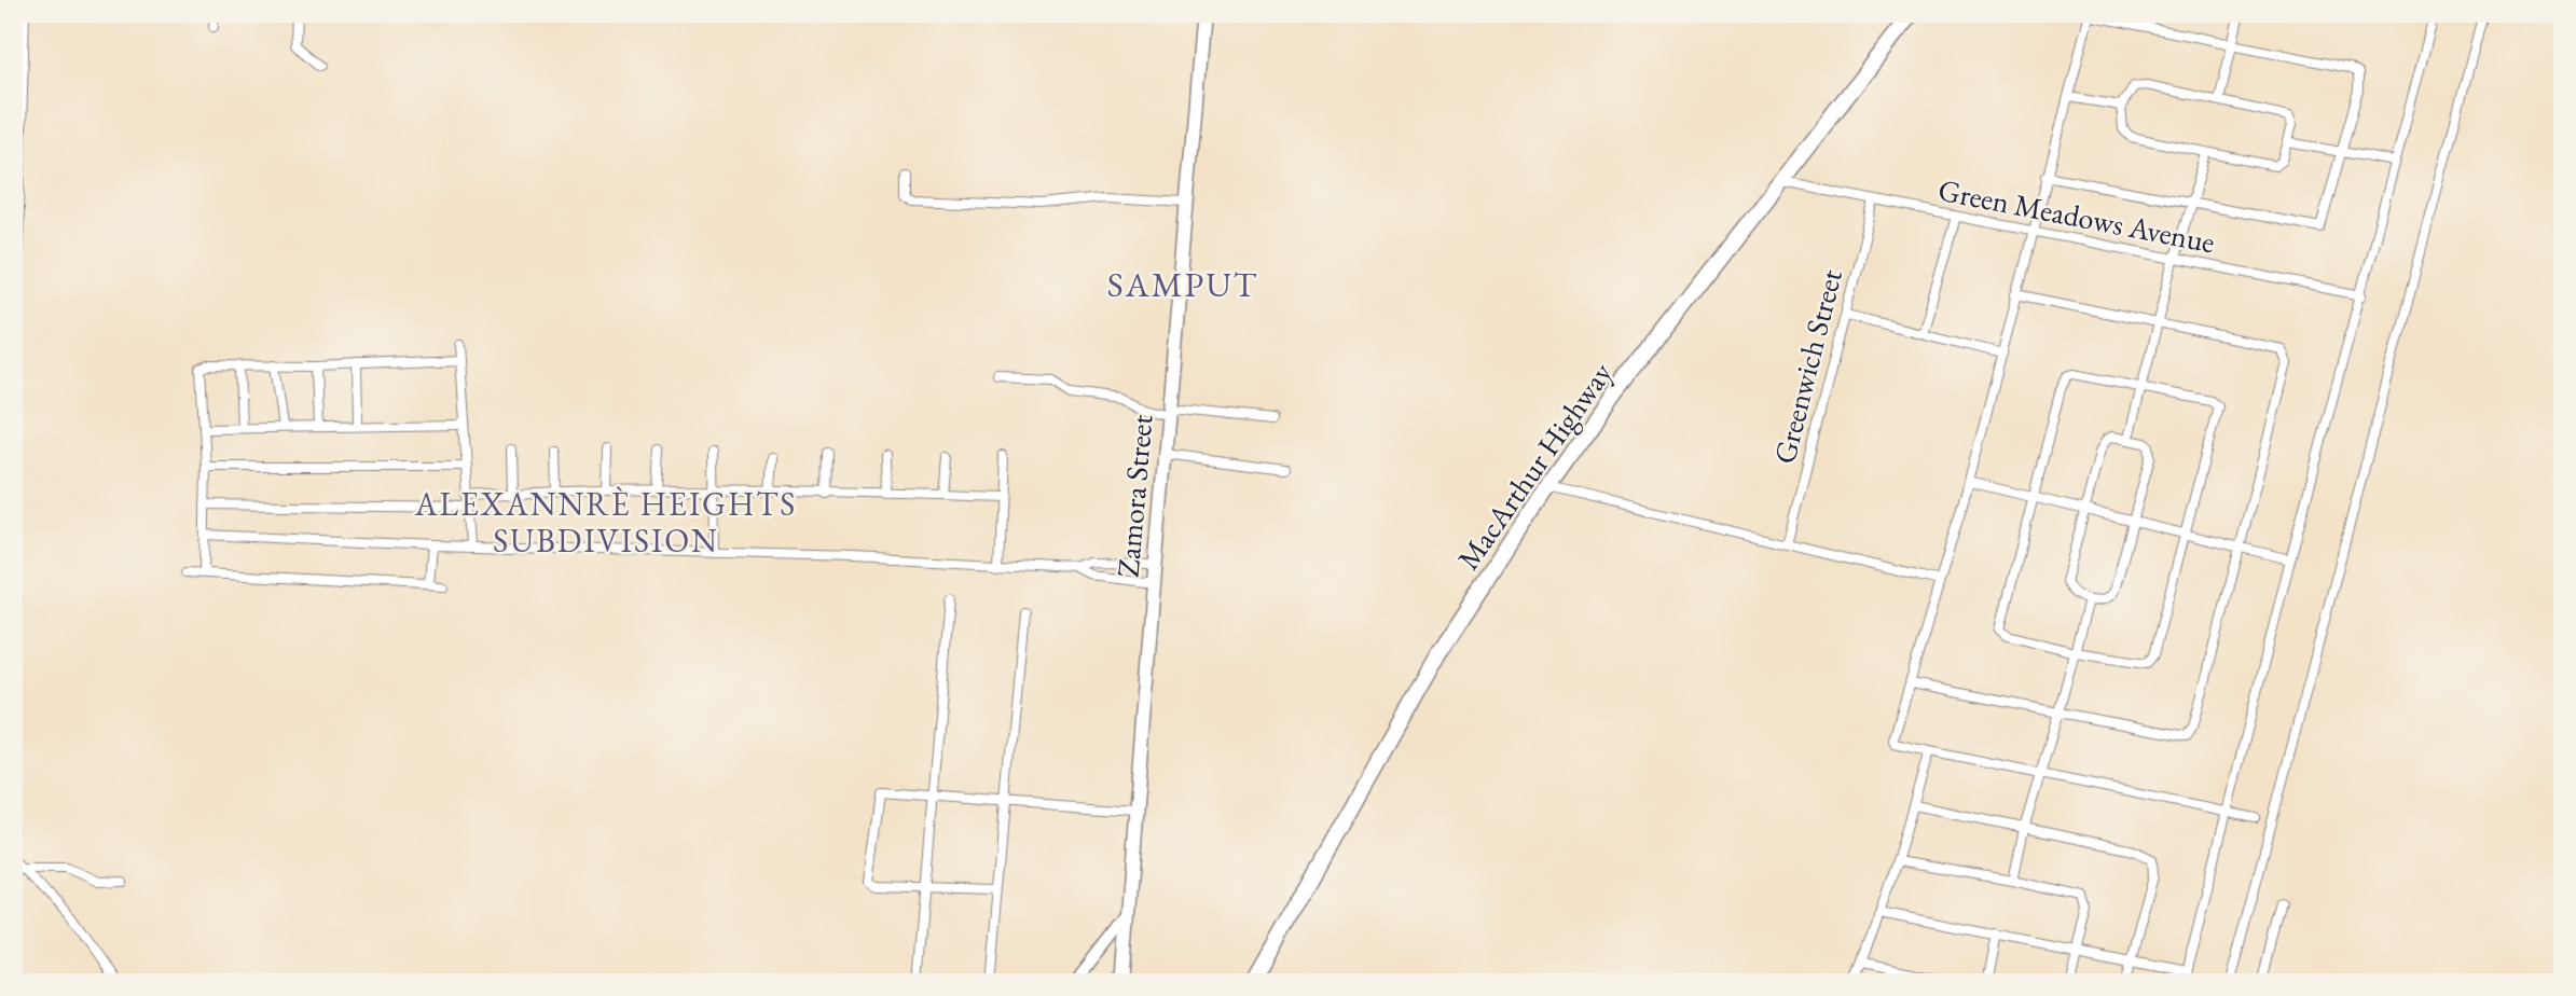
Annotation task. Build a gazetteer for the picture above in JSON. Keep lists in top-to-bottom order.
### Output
{
  "streets": {
    "highway": ["MacArthur Highway"],
    "main road": ["Zamora Street"],
    "street": ["Green Meadows Avenue", "Greenwich Street"]
  },
  "crossings": [
    ["Green Meadows Avenue", "Greenwich Street"],
    ["Green Meadows Avenue", "MacArthur Highway"]
  ],
  "districts": ["SAMPUT", "ALEXANNRÈ HEIGHTS SUBDIVISION"]
}
